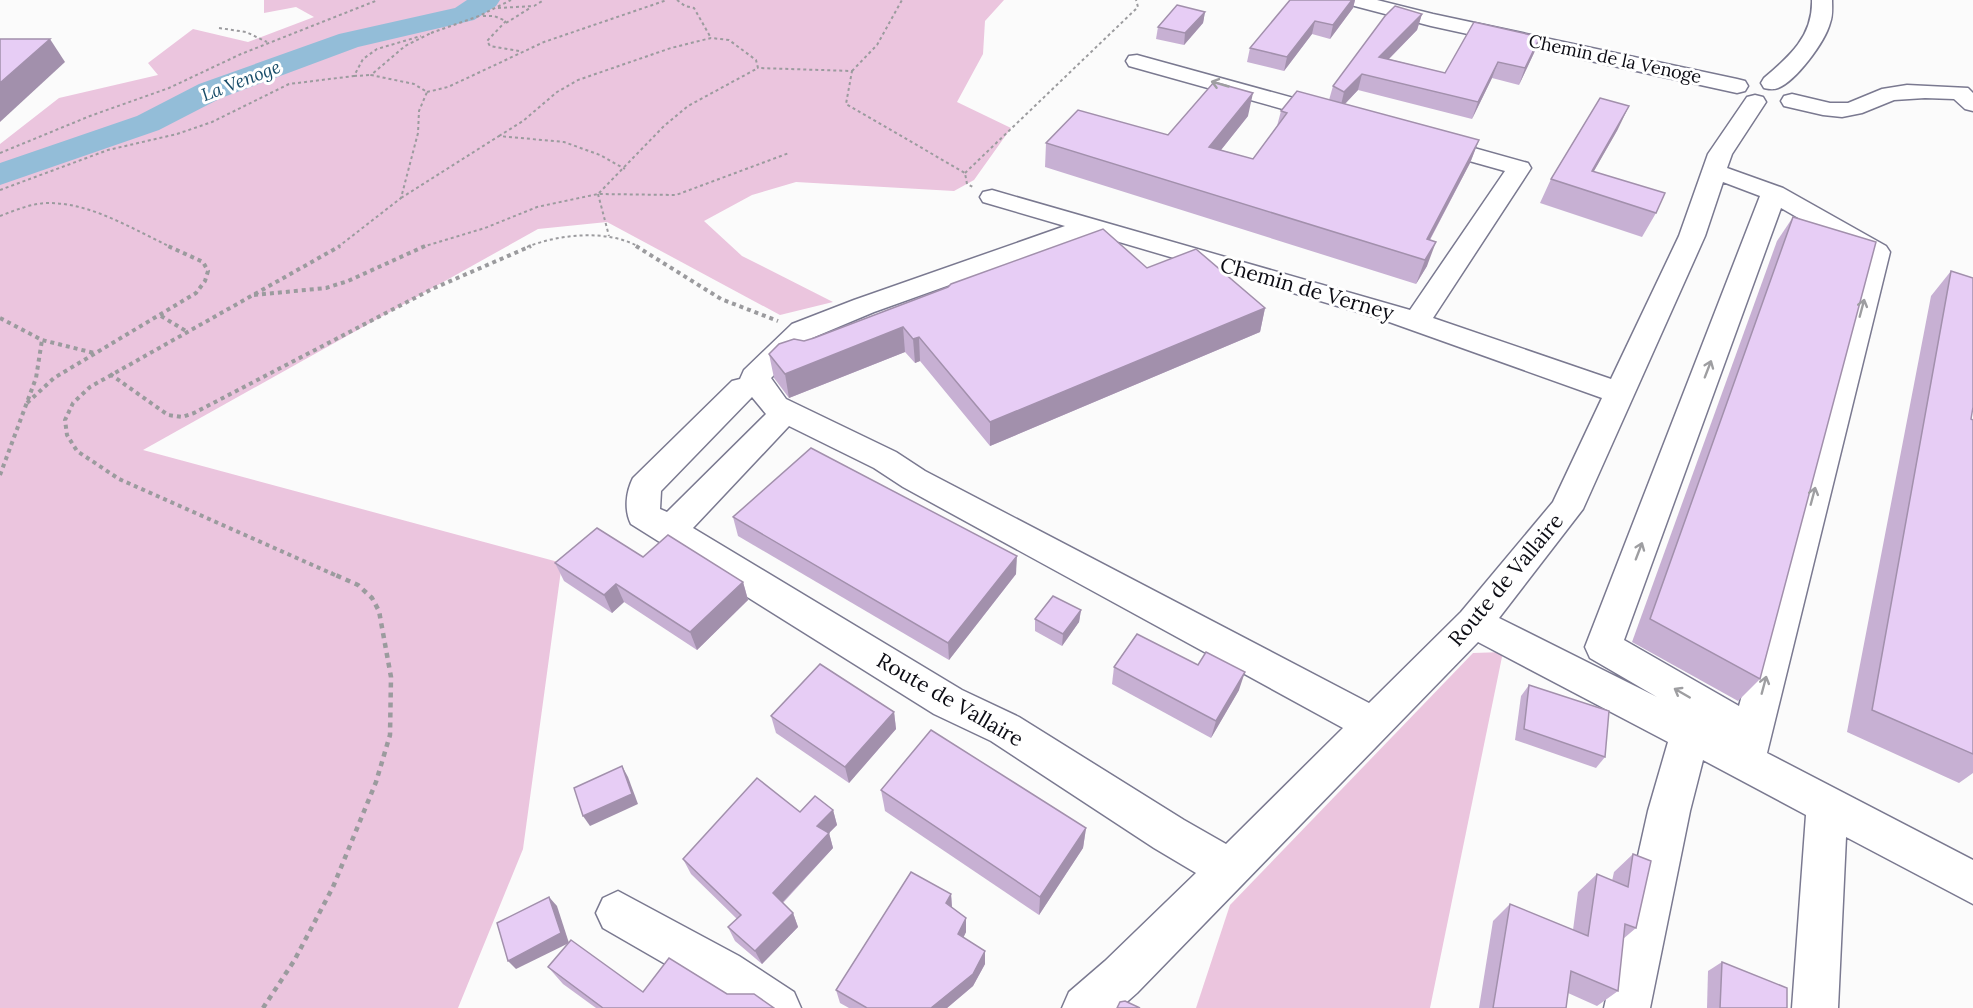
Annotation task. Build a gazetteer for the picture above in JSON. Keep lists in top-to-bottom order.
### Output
{
  "streets": {
    "street": ["Chemin de la Venoge", "Chemin de Verney", "Route de Vallaire"]
  },
  "crossings": [
    ["Chemin de la Venoge", "Route de Vallaire"],
    ["Chemin de Verney", "Route de Vallaire"]
  ],
  "water": ["La Venoge"]
}
